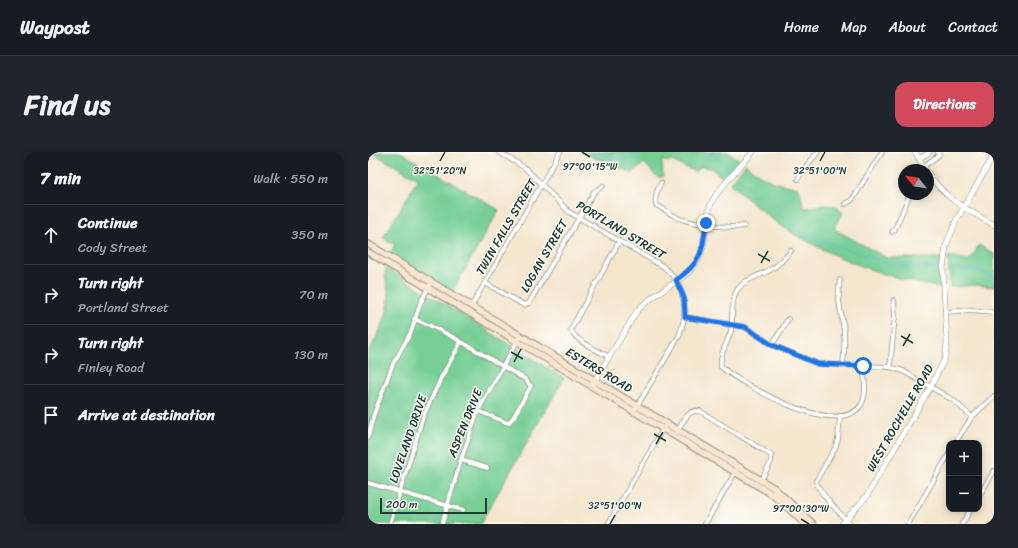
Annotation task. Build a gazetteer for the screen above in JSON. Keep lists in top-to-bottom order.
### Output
{
  "streets": {
    "main road": ["ESTERS ROAD"],
    "street": [
      "TWIN FALLS STREET",
      "PORTLAND STREET",
      "LOGAN STREET",
      "WEST ROCHELLE ROAD",
      "ASPEN DRIVE",
      "LOVELAND DRIVE"
    ]
  },
  "crossings": [
    ["TWIN FALLS STREET", "PORTLAND STREET"],
    ["TWIN FALLS STREET", "LOGAN STREET"],
    ["TWIN FALLS STREET", "ESTERS ROAD"],
    ["PORTLAND STREET", "LOGAN STREET"],
    ["PORTLAND STREET", "ESTERS ROAD"],
    ["ESTERS ROAD", "ASPEN DRIVE"]
  ],
  "scale_bar": "200 m",
  "north": "top left",
  "page": {
    "header": "Waypost",
    "nav": [
      "Home",
      "Map",
      "About",
      "Contact"
    ],
    "title": "Find us",
    "buttons": "Directions",
    "heading": ["7 min", "Walk · 550 m"],
    "list": [
      ["Continue", "Cody Street", "350 m"],
      ["Turn right", "Portland Street", "70 m"],
      ["Turn right", "Finley Road", "130 m"],
      "Arrive at destination"
    ],
    "map_buttons": ["+", "−"],
    "scale": "200 m"
  },
  "coordinates": [
    "97°00'15\"W",
    "32°51'00\"N",
    "32°51'20\"N",
    "97°00'30\"W"
  ]
}
